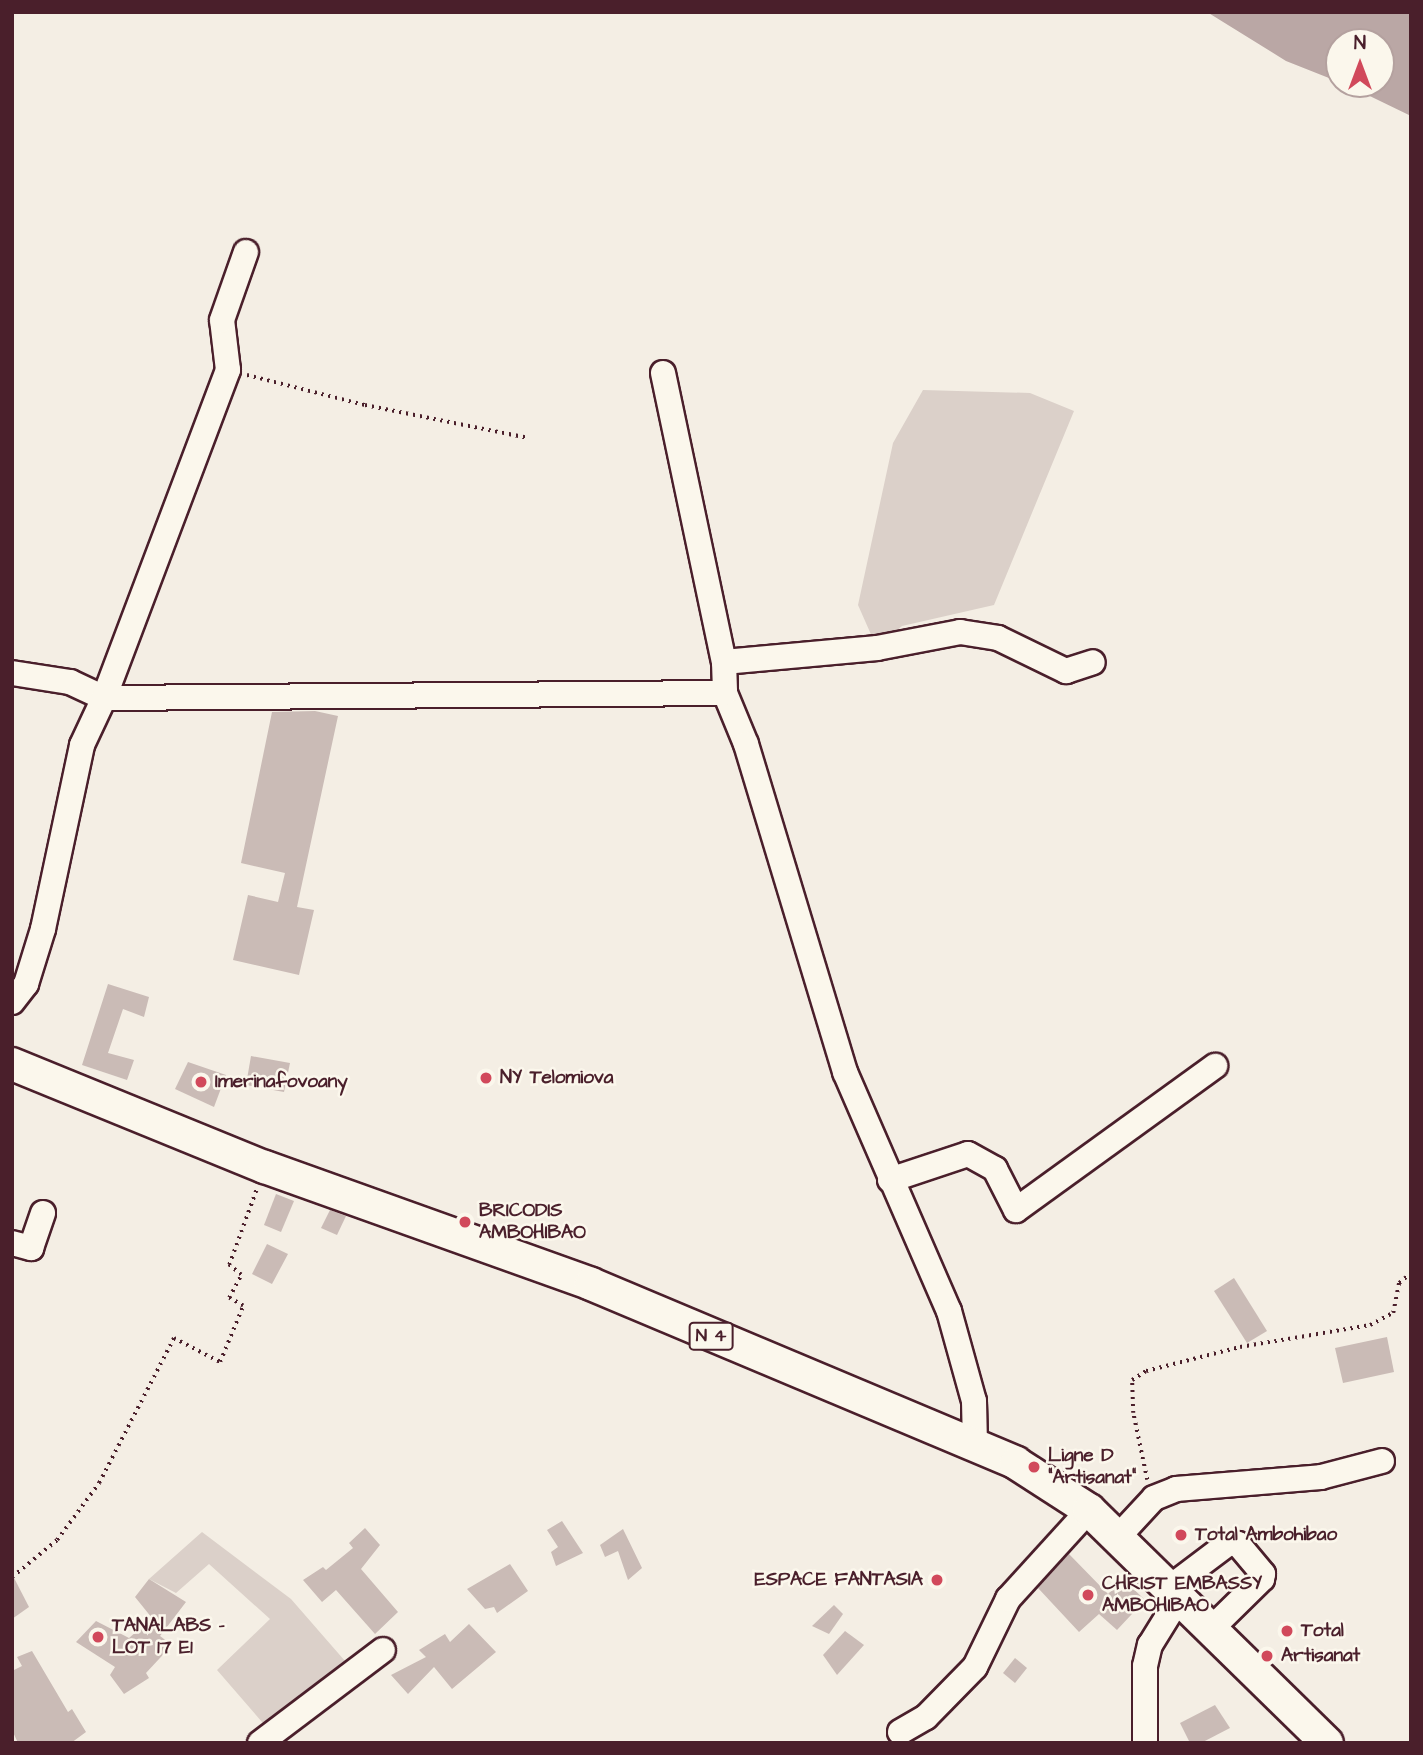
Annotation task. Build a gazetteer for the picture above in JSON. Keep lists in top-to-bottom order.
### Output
{
  "streets": {
    "main road": ["N 4"]
  },
  "places": [
    "NY Telomiova",
    "Imerinafovoany",
    "BRICODIS AMBOHIBAO",
    "Ligne D \"Artisanat\"",
    "Total Ambohibao",
    "ESPACE FANTASIA",
    "CHRIST EMBASSY AMBOHIBAO",
    "Total",
    "TANALABS - LOT 17 E1",
    "Artisanat"
  ],
  "north": "top"
}
